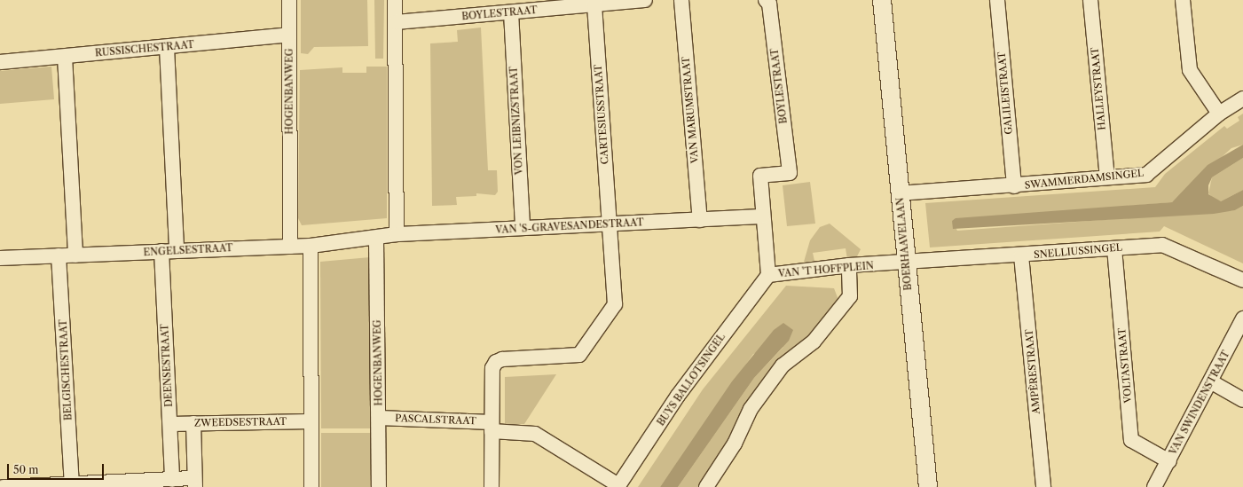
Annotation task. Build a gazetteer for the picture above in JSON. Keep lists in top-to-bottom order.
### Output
{
  "streets": {
    "street": [
      "BOYLESTRAAT",
      "RUSSISCHESTRAAT",
      "HALLEYSTRAAT",
      "HOGENBANWEG",
      "GALILEISTRAAT",
      "VAN MARUMSTRAAT",
      "CARTESIUSSTRAAT",
      "VON LEIBNIZSTRAAT",
      "SWAMMERDAMSINGEL",
      "VAN 'S-GRAVESANDESTRAAT",
      "BOERHAAVELAAN",
      "ENGELSESTRAAT",
      "SNELLIUSSINGEL",
      "VAN 'T HOFFPLEIN",
      "DEENSESTRAAT",
      "VOLTASTRAAT",
      "BELGISCHESTRAAT",
      "AMPÈRESTRAAT",
      "BUYS BALLOTSINGEL",
      "VAN SWINDENSTRAAT",
      "PASCALSTRAAT",
      "ZWEEDSESTRAAT"
    ]
  },
  "crossings": [
    ["BOYLESTRAAT", "CARTESIUSSTRAAT"],
    ["BOYLESTRAAT", "VON LEIBNIZSTRAAT"],
    ["BOYLESTRAAT", "VAN 'T HOFFPLEIN"],
    ["RUSSISCHESTRAAT", "HOGENBANWEG"],
    ["HALLEYSTRAAT", "SWAMMERDAMSINGEL"],
    ["HOGENBANWEG", "VAN 'S-GRAVESANDESTRAAT"],
    ["HOGENBANWEG", "ENGELSESTRAAT"],
    ["HOGENBANWEG", "PASCALSTRAAT"],
    ["GALILEISTRAAT", "SWAMMERDAMSINGEL"],
    ["VAN MARUMSTRAAT", "VAN 'S-GRAVESANDESTRAAT"],
    ["CARTESIUSSTRAAT", "VAN 'S-GRAVESANDESTRAAT"],
    ["CARTESIUSSTRAAT", "PASCALSTRAAT"],
    ["VON LEIBNIZSTRAAT", "VAN 'S-GRAVESANDESTRAAT"],
    ["SWAMMERDAMSINGEL", "BOERHAAVELAAN"],
    ["VAN 'S-GRAVESANDESTRAAT", "ENGELSESTRAAT"],
    ["VAN 'S-GRAVESANDESTRAAT", "VAN 'T HOFFPLEIN"],
    ["BOERHAAVELAAN", "SNELLIUSSINGEL"],
    ["BOERHAAVELAAN", "VAN 'T HOFFPLEIN"],
    ["ENGELSESTRAAT", "DEENSESTRAAT"],
    ["ENGELSESTRAAT", "BELGISCHESTRAAT"],
    ["SNELLIUSSINGEL", "VAN 'T HOFFPLEIN"],
    ["SNELLIUSSINGEL", "VOLTASTRAAT"],
    ["SNELLIUSSINGEL", "AMPÈRESTRAAT"],
    ["VAN 'T HOFFPLEIN", "BUYS BALLOTSINGEL"],
    ["DEENSESTRAAT", "ZWEEDSESTRAAT"],
    ["VOLTASTRAAT", "VAN SWINDENSTRAAT"],
    ["BUYS BALLOTSINGEL", "PASCALSTRAAT"]
  ],
  "scale_bar": "50 m"
}
